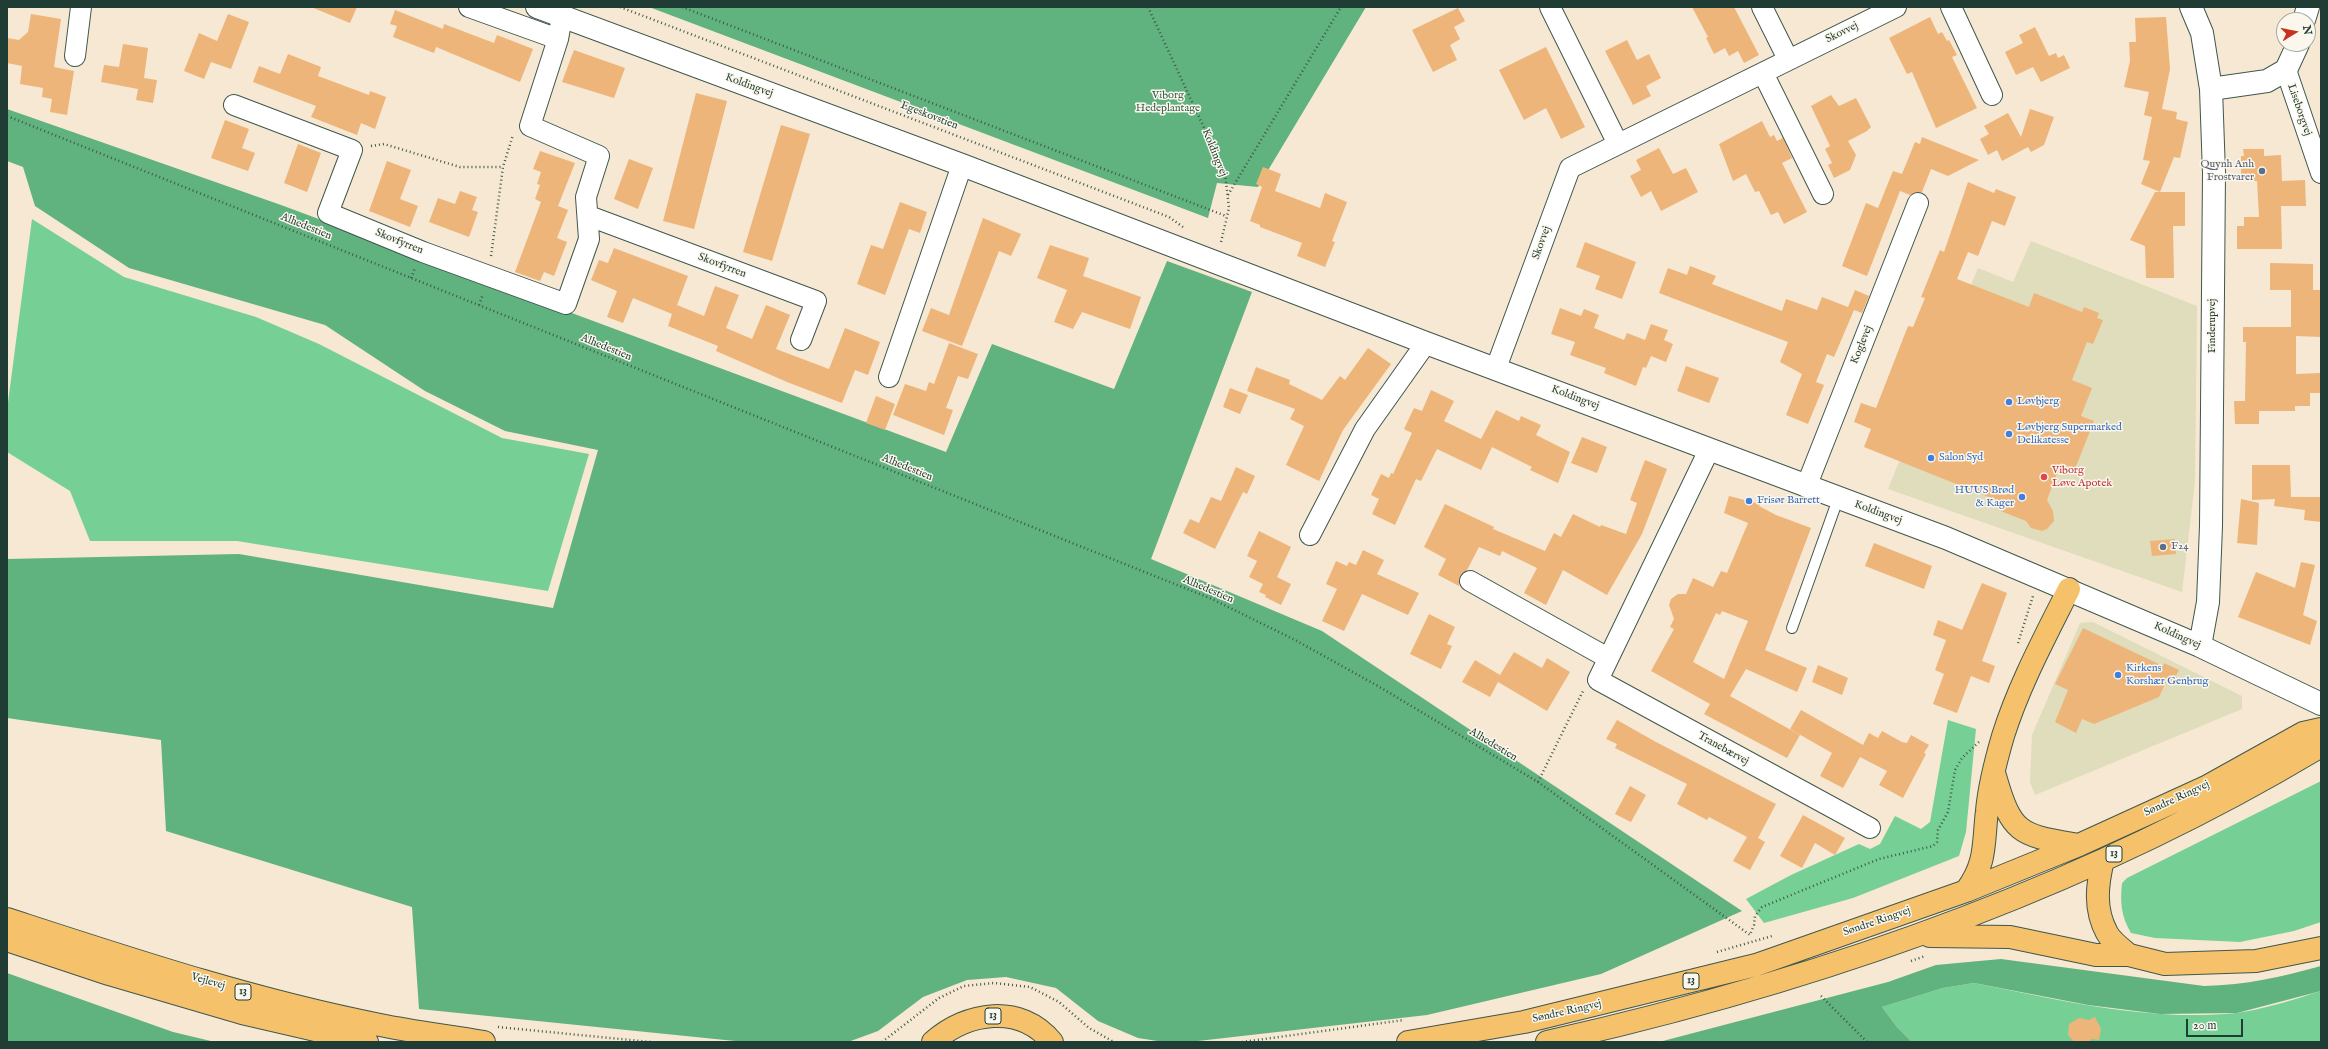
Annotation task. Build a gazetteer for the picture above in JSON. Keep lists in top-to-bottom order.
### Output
{
  "streets": {
    "main road": ["Søndre Ringvej", "13", "Vejlevej"],
    "street": [
      "Skovvej",
      "Koldingvej",
      "Liseborgvej",
      "Skovfyrren",
      "Finderupvej",
      "Koglevej",
      "Tranebærvej"
    ],
    "path": ["Egeskovstien", "Alhedestien"]
  },
  "crossings": [
    ["Skovvej", "Koldingvej"],
    ["Koldingvej", "Finderupvej"],
    ["Koldingvej", "Koglevej"],
    ["Liseborgvej", "Finderupvej"]
  ],
  "parks": ["Viborg Hedeplantage"],
  "places": [
    "Quynh Anh Frostvarer",
    "Løvbjerg",
    "Løvbjerg Supermarked Delikatesse",
    "Salon Syd",
    "Viborg Løve Apotek",
    "HUUS Brød & Kager",
    "Frisør Barrett",
    "F24",
    "Kirkens Korshær Genbrug"
  ],
  "scale_bar": "20 m",
  "north": "right"
}
